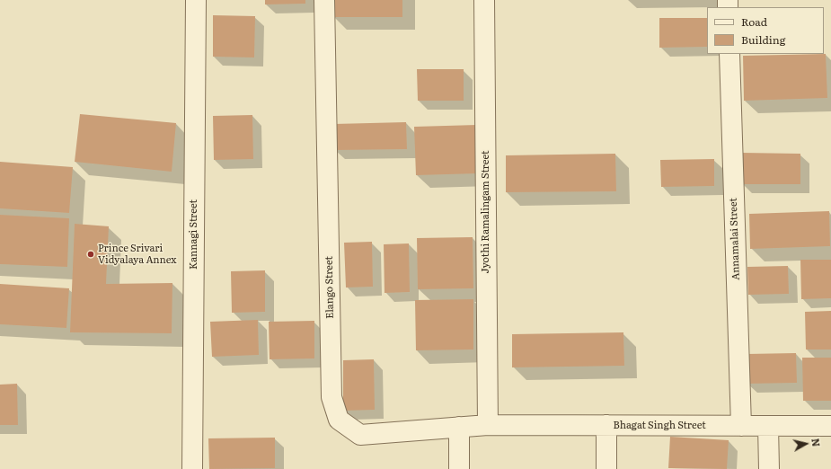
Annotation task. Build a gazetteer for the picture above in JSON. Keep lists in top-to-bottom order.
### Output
{
  "streets": {
    "street": [
      "Jyothi Ramalingam Street",
      "Kannagi Street",
      "Annamalai Street",
      "Elango Street",
      "Bhagat Singh Street"
    ]
  },
  "crossings": [
    ["Jyothi Ramalingam Street", "Elango Street"],
    ["Jyothi Ramalingam Street", "Bhagat Singh Street"],
    ["Annamalai Street", "Bhagat Singh Street"],
    ["Elango Street", "Bhagat Singh Street"]
  ],
  "places": ["Prince Srivari Vidyalaya Annex"],
  "legend": ["Road", "Building"],
  "north": "right"
}
